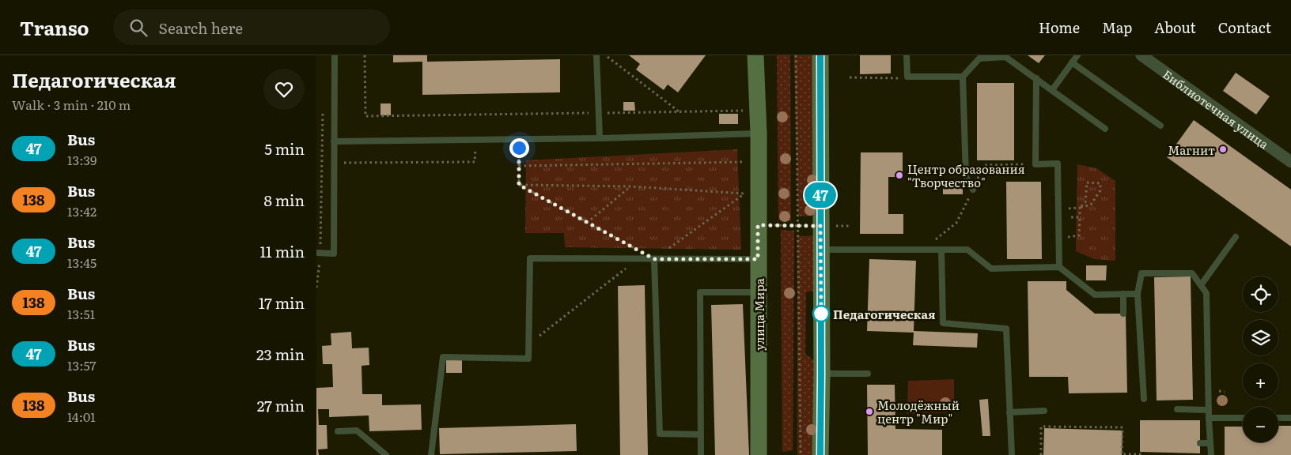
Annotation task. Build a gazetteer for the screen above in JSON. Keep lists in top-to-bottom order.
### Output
{
  "streets": {
    "street": ["Библиотечная улица", "улица Мира"]
  },
  "places": [
    "Магнит",
    "Центр образования \"Творчество\"",
    "Педагогическая",
    "Молодёжный центр \"Мир\""
  ],
  "lines": ["bus line 47"],
  "page": {
    "header": "Transo",
    "search": "Search here",
    "nav": [
      "Home",
      "Map",
      "About",
      "Contact"
    ],
    "heading": ["Педагогическая", "Walk · 3 min · 210 m"],
    "on_map": "47",
    "list": [
      {
        "mark": "47",
        "name": "Bus",
        "note": "13:39",
        "value": "5 min"
      },
      {
        "mark": "138",
        "name": "Bus",
        "note": "13:42",
        "value": "8 min"
      },
      {
        "mark": "47",
        "name": "Bus",
        "note": "13:45",
        "value": "11 min"
      },
      {
        "mark": "138",
        "name": "Bus",
        "note": "13:51",
        "value": "17 min"
      },
      {
        "mark": "47",
        "name": "Bus",
        "note": "13:57",
        "value": "23 min"
      },
      {
        "mark": "138",
        "name": "Bus",
        "note": "14:01",
        "value": "27 min"
      }
    ],
    "map_buttons": ["+", "−"]
  }
}
